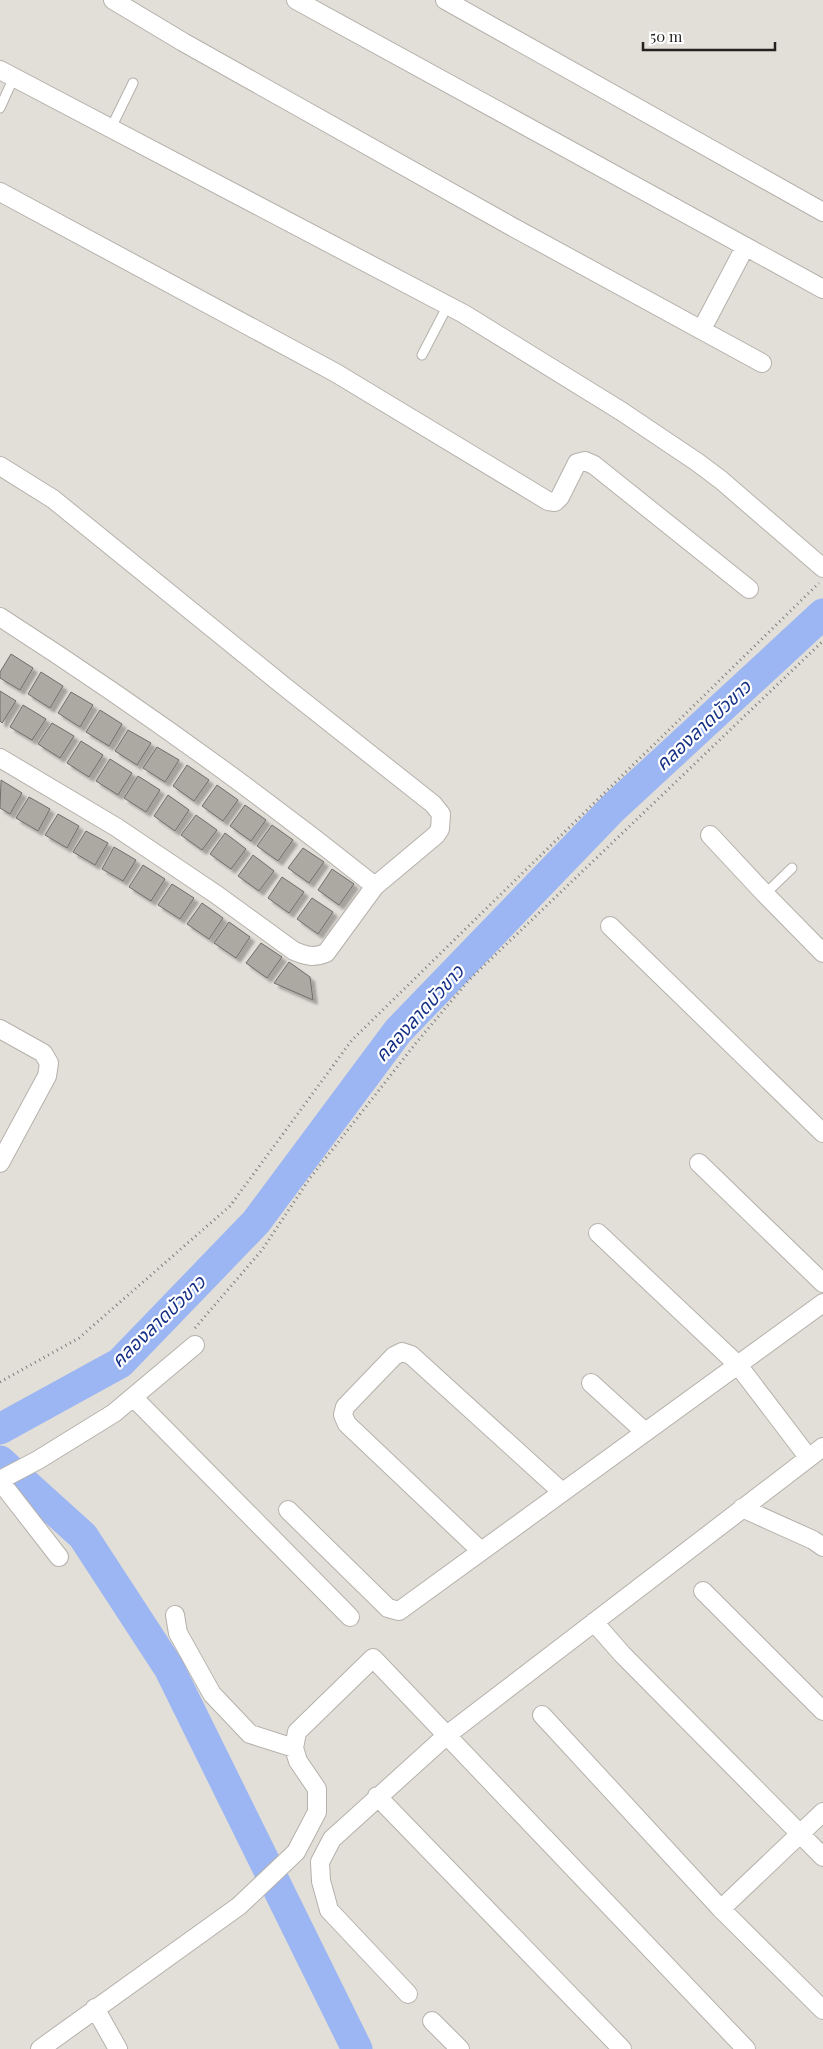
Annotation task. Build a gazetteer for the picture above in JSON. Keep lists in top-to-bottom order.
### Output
{
  "water": ["คลองลาดบัวขาว"],
  "scale_bar": "50 m"
}
